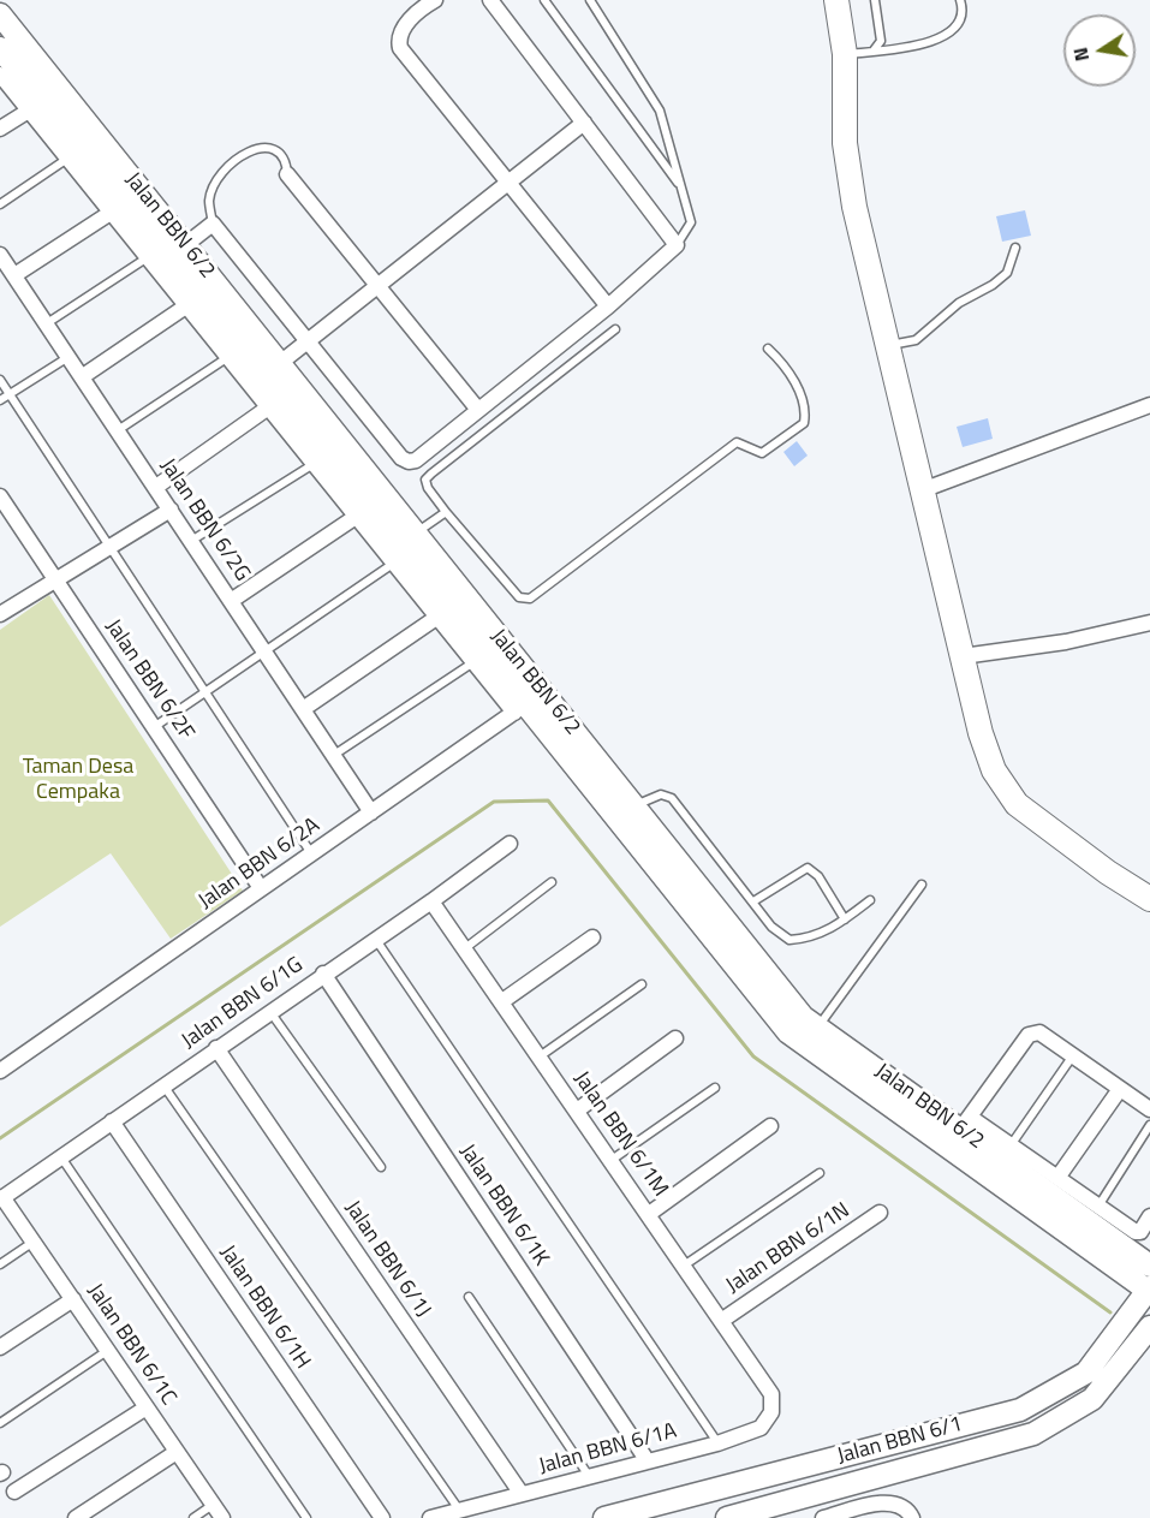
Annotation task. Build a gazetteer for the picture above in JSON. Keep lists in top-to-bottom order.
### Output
{
  "streets": {
    "street": [
      "Jalan BBN 6/2",
      "Jalan BBN 6/2G",
      "Jalan BBN 6/2F",
      "Jalan BBN 6/2A",
      "Jalan BBN 6/1G",
      "Jalan BBN 6/1M",
      "Jalan BBN 6/1K",
      "Jalan BBN 6/1N",
      "Jalan BBN 6/1J",
      "Jalan BBN 6/1H",
      "Jalan BBN 6/1C",
      "Jalan BBN 6/1",
      "Jalan BBN 6/1A"
    ]
  },
  "crossings": [
    ["Jalan BBN 6/2", "Jalan BBN 6/2A"],
    ["Jalan BBN 6/2", "Jalan BBN 6/1"],
    ["Jalan BBN 6/2G", "Jalan BBN 6/2A"],
    ["Jalan BBN 6/2F", "Jalan BBN 6/2A"],
    ["Jalan BBN 6/1G", "Jalan BBN 6/1M"],
    ["Jalan BBN 6/1G", "Jalan BBN 6/1K"],
    ["Jalan BBN 6/1G", "Jalan BBN 6/1J"],
    ["Jalan BBN 6/1G", "Jalan BBN 6/1H"],
    ["Jalan BBN 6/1G", "Jalan BBN 6/1C"],
    ["Jalan BBN 6/1M", "Jalan BBN 6/1N"],
    ["Jalan BBN 6/1M", "Jalan BBN 6/1A"],
    ["Jalan BBN 6/1K", "Jalan BBN 6/1A"],
    ["Jalan BBN 6/1J", "Jalan BBN 6/1A"]
  ],
  "parks": ["Taman Desa Cempaka"],
  "north": "left"
}
